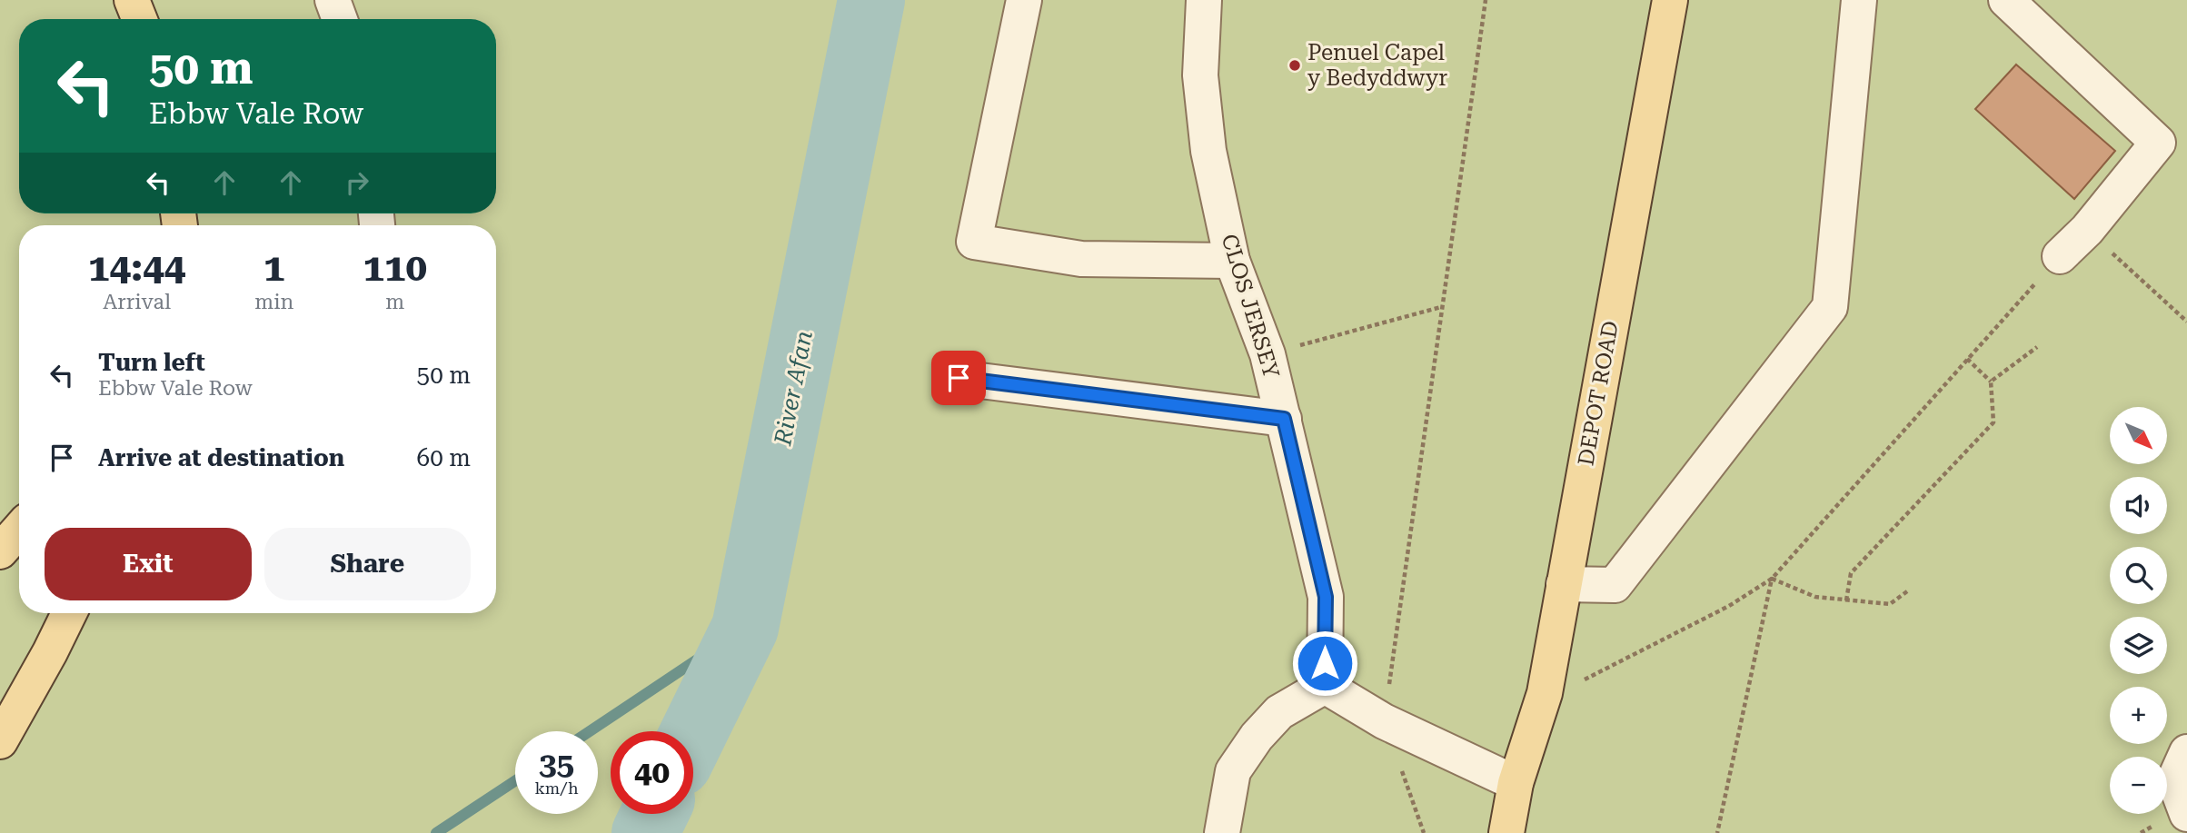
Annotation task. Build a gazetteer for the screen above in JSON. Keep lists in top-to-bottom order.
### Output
{
  "streets": {
    "main road": ["DEPOT ROAD"],
    "street": ["CLOS JERSEY"]
  },
  "water": ["River Afan"],
  "places": ["Penuel Capel y Bedyddwyr"],
  "north": "bottom right",
  "page": {
    "turn": ["50 m", "Ebbw Vale Row"],
    "eta": [
      "14:44",
      "Arrival",
      "1",
      "min",
      "110",
      "m"
    ],
    "list": [
      {
        "name": "Turn left",
        "note": "Ebbw Vale Row",
        "value": "50 m"
      },
      {
        "name": "Arrive at destination",
        "value": "60 m"
      }
    ],
    "map_buttons": ["+", "−"],
    "buttons": ["Exit", "Share"],
    "speed": "35 km/h",
    "limit": "40"
  }
}
